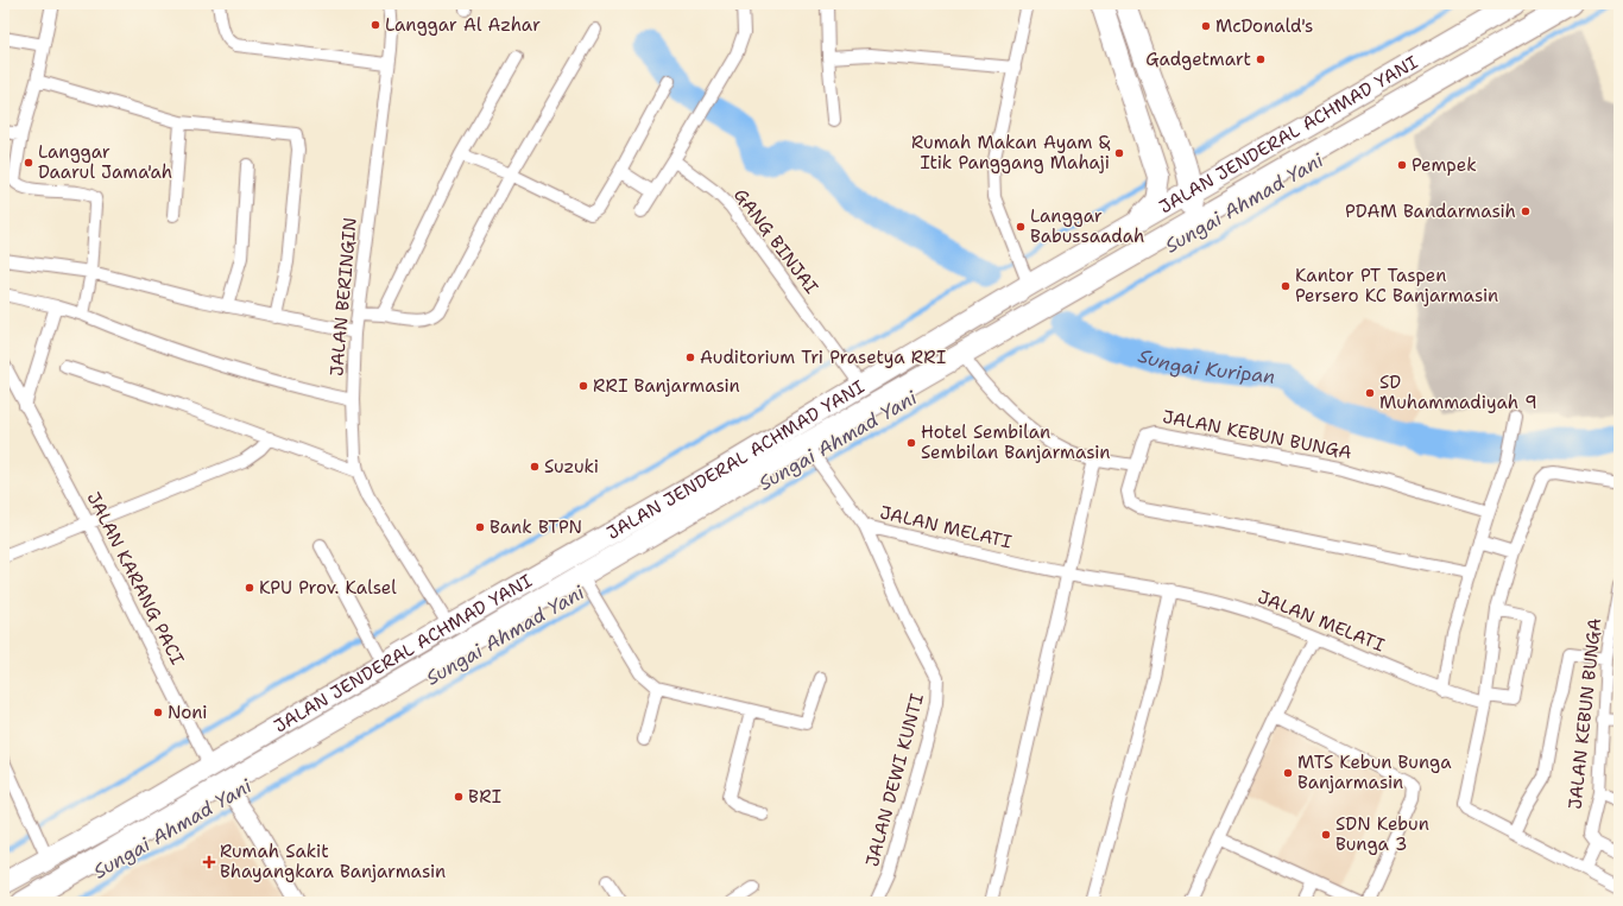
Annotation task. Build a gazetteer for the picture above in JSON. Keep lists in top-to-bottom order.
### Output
{
  "streets": {
    "highway": ["JALAN JENDERAL ACHMAD YANI"],
    "street": [
      "GANG BINJAI",
      "JALAN BERINGIN",
      "JALAN KEBUN BUNGA",
      "JALAN MELATI",
      "JALAN KARANG PACI",
      "JALAN DEWI KUNTI"
    ]
  },
  "crossings": [
    ["JALAN JENDERAL ACHMAD YANI", "GANG BINJAI"],
    ["JALAN JENDERAL ACHMAD YANI", "JALAN BERINGIN"],
    ["JALAN JENDERAL ACHMAD YANI", "JALAN KARANG PACI"],
    ["JALAN JENDERAL ACHMAD YANI", "JALAN DEWI KUNTI"],
    ["JALAN MELATI", "JALAN DEWI KUNTI"]
  ],
  "water": ["Sungai Ahmad Yani", "Sungai Kuripan"],
  "places": {
    "other": [
      "Langgar Al Azhar",
      "McDonald's",
      "Gadgetmart",
      "Rumah Makan Ayam & Itik Panggang Mahaji",
      "Langgar Daarul Jama'ah",
      "Pempek",
      "PDAM Bandarmasih",
      "Langgar Babussaadah",
      "Kantor PT Taspen Persero KC Banjarmasin",
      "Auditorium Tri Prasetya RRI",
      "RRI Banjarmasin",
      "SD Muhammadiyah 9",
      "Hotel Sembilan Sembilan Banjarmasin",
      "Suzuki",
      "Bank BTPN",
      "KPU Prov. Kalsel",
      "Noni",
      "MTS Kebun Bunga Banjarmasin",
      "BRI",
      "SDN Kebun Bunga 3"
    ],
    "health": ["Rumah Sakit Bhayangkara Banjarmasin"]
  }
}
